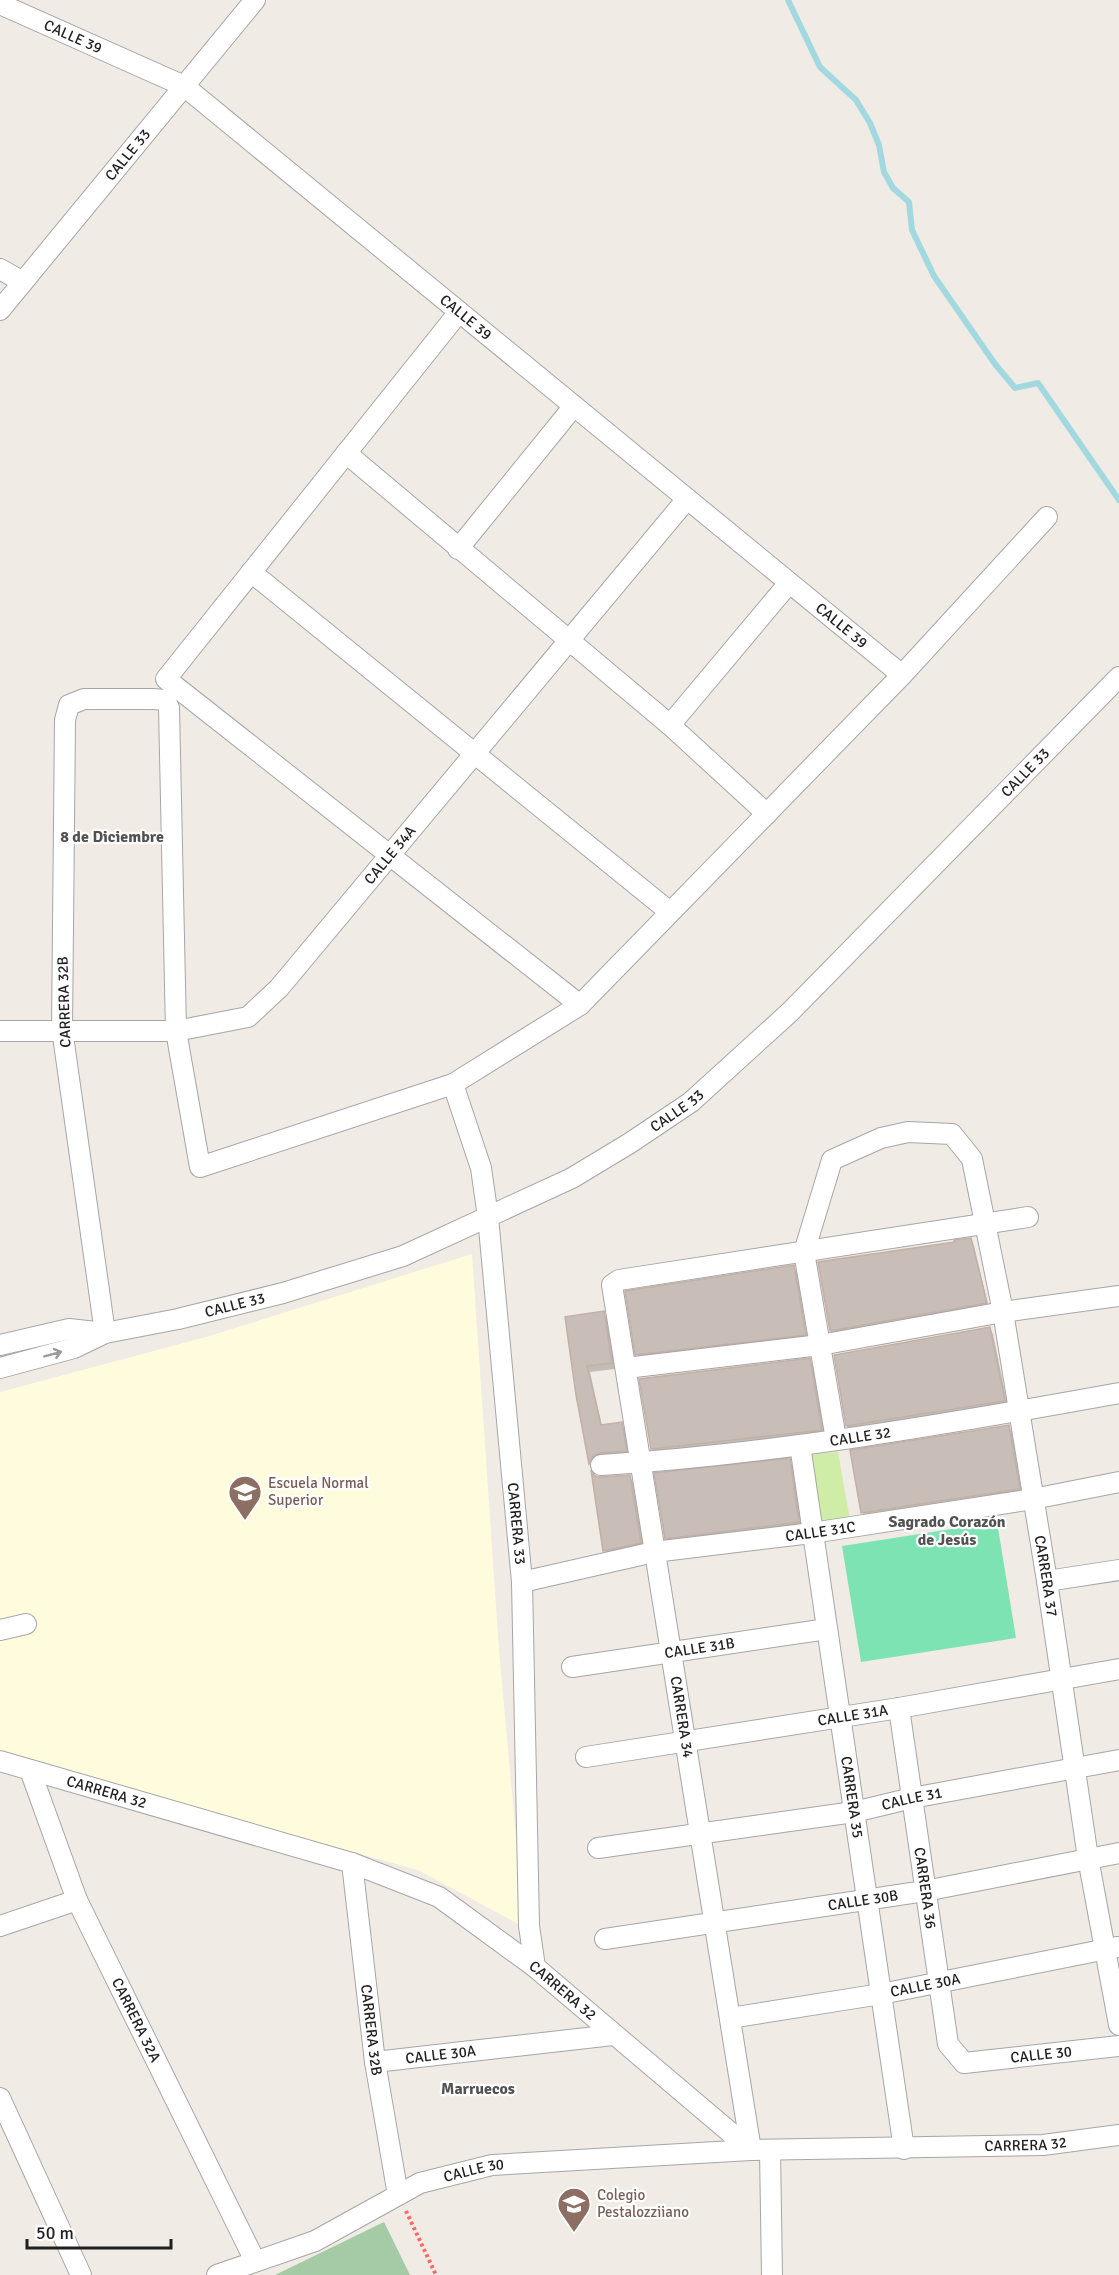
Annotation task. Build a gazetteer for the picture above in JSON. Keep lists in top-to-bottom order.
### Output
{
  "streets": {
    "street": [
      "CALLE 39",
      "CALLE 33",
      "CALLE 34A",
      "CARRERA 32B",
      "CALLE 32",
      "CARRERA 33",
      "CALLE 31C",
      "CARRERA 37",
      "CALLE 31B",
      "CALLE 31A",
      "CARRERA 34",
      "CARRERA 32",
      "CARRERA 35",
      "CALLE 31",
      "CARRERA 36",
      "CALLE 30B",
      "CALLE 30A",
      "CARRERA 32A",
      "CALLE 30"
    ]
  },
  "crossings": [
    ["CALLE 39", "CALLE 33"],
    ["CALLE 39", "CALLE 34A"],
    ["CALLE 33", "CARRERA 32B"],
    ["CALLE 33", "CARRERA 33"],
    ["CALLE 34A", "CARRERA 32B"],
    ["CARRERA 32B", "CARRERA 32"],
    ["CARRERA 32B", "CALLE 30A"],
    ["CARRERA 32B", "CALLE 30"],
    ["CALLE 32", "CARRERA 37"],
    ["CALLE 32", "CARRERA 34"],
    ["CALLE 32", "CARRERA 35"],
    ["CARRERA 33", "CALLE 31C"],
    ["CARRERA 33", "CARRERA 32"],
    ["CALLE 31C", "CARRERA 37"],
    ["CALLE 31C", "CARRERA 34"],
    ["CALLE 31C", "CARRERA 35"],
    ["CARRERA 37", "CALLE 31A"],
    ["CARRERA 37", "CARRERA 34"],
    ["CARRERA 37", "CALLE 31"],
    ["CARRERA 37", "CALLE 30B"],
    ["CARRERA 37", "CALLE 30A"],
    ["CALLE 31B", "CARRERA 34"],
    ["CALLE 31B", "CARRERA 35"],
    ["CALLE 31A", "CARRERA 34"],
    ["CALLE 31A", "CARRERA 35"],
    ["CALLE 31A", "CARRERA 36"],
    ["CARRERA 34", "CARRERA 32"],
    ["CARRERA 34", "CALLE 31"],
    ["CARRERA 34", "CALLE 30B"],
    ["CARRERA 34", "CALLE 30A"],
    ["CARRERA 34", "CALLE 30"],
    ["CARRERA 32", "CARRERA 35"],
    ["CARRERA 32", "CALLE 30A"],
    ["CARRERA 32", "CARRERA 32A"],
    ["CARRERA 32", "CALLE 30"],
    ["CARRERA 35", "CALLE 31"],
    ["CARRERA 35", "CALLE 30B"],
    ["CARRERA 35", "CALLE 30A"],
    ["CALLE 31", "CARRERA 36"],
    ["CARRERA 36", "CALLE 30B"],
    ["CARRERA 36", "CALLE 30A"],
    ["CARRERA 36", "CALLE 30"],
    ["CARRERA 32A", "CALLE 30"]
  ],
  "districts": ["8 de Diciembre", "Sagrado Corazón de Jesús", "Marruecos"],
  "places": {
    "school or university": ["Escuela Normal Superior", "Colegio Pestalozziiano"]
  },
  "scale_bar": "50 m"
}
